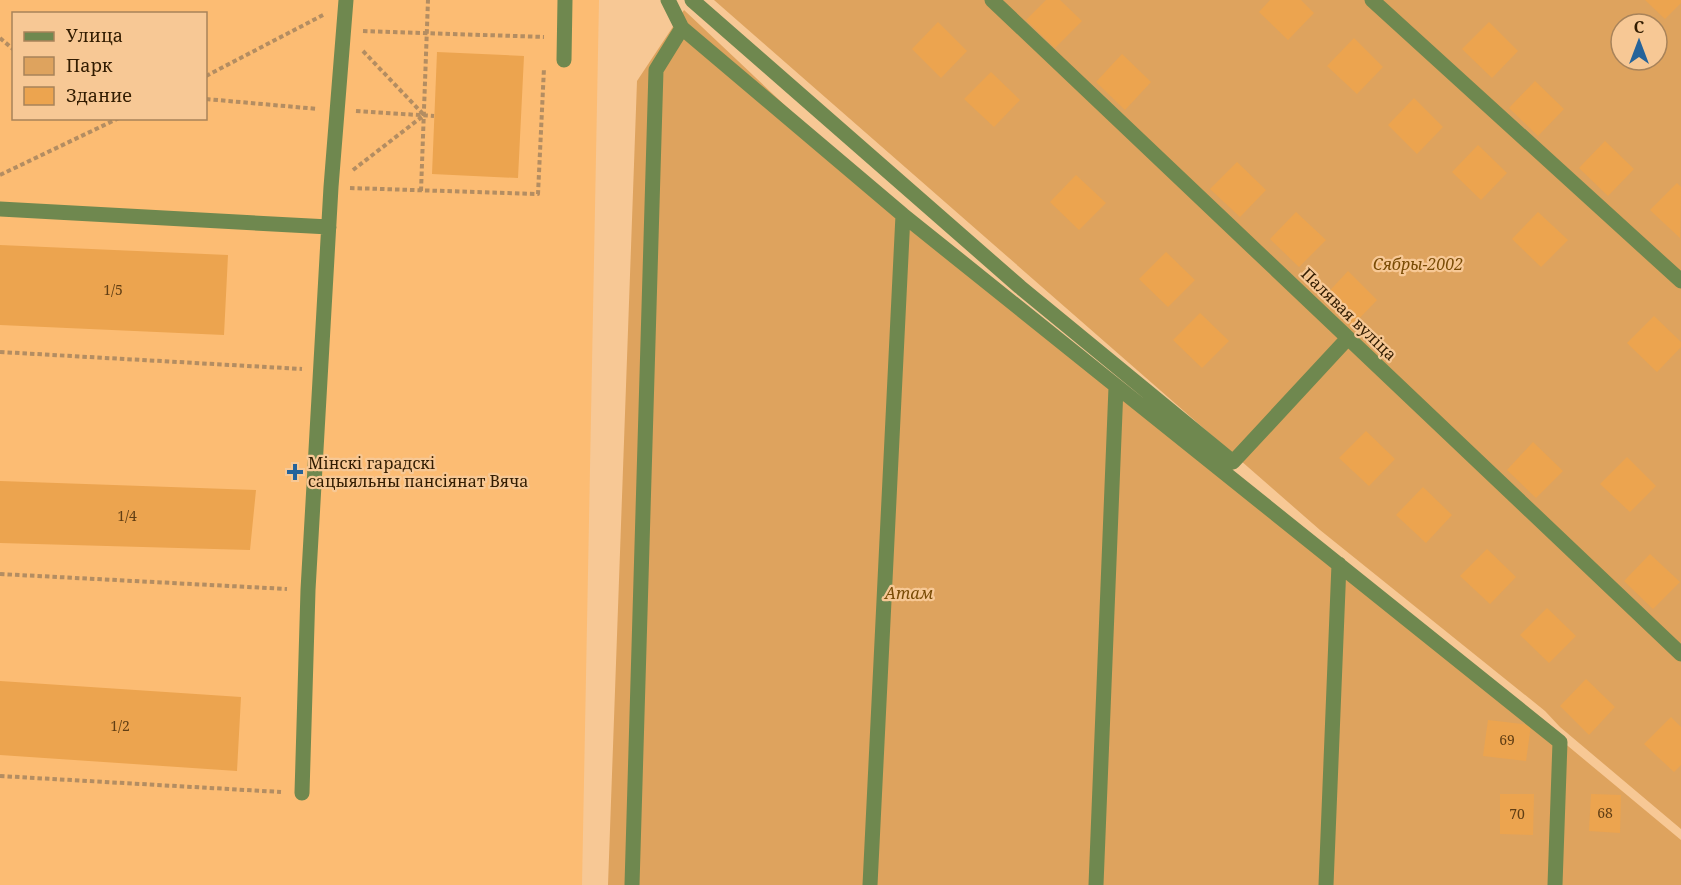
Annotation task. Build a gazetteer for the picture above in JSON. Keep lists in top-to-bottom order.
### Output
{
  "streets": {
    "lane": ["Палявая вуліца"]
  },
  "parks": ["Сябры-2002", "Атам"],
  "places": {
    "health": ["Мінскі гарадскі сацыяльны пансіянат Вяча"]
  },
  "house_numbers": [
    "1/5",
    "1/4",
    "1/2",
    "69",
    "68",
    "70"
  ],
  "legend": ["Улица", "Парк", "Здание"],
  "north": "top"
}
